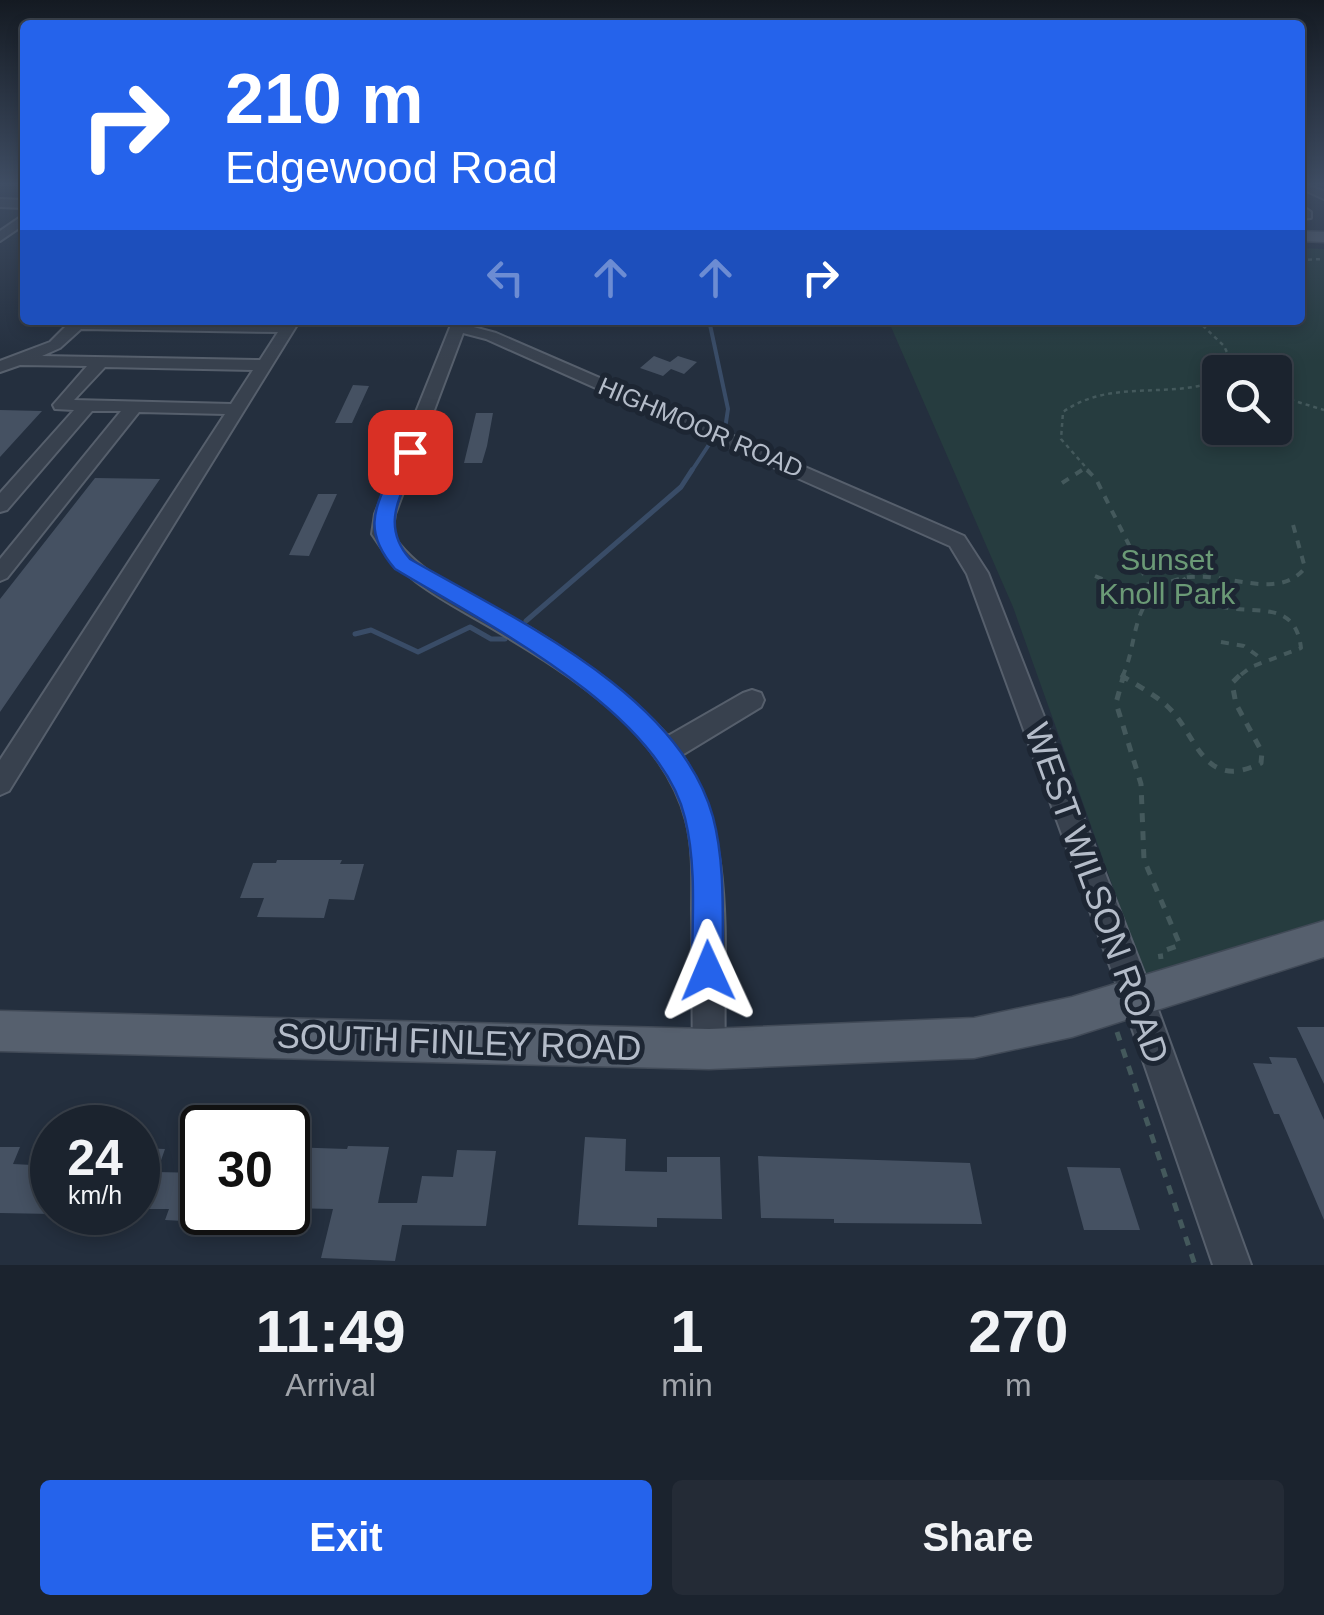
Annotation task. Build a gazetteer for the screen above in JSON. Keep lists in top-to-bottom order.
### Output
{
  "streets": {
    "main road": ["SOUTH FINLEY ROAD"],
    "street": ["HIGHMOOR ROAD", "WEST WILSON ROAD"]
  },
  "crossings": [
    ["HIGHMOOR ROAD", "WEST WILSON ROAD"],
    ["WEST WILSON ROAD", "SOUTH FINLEY ROAD"]
  ],
  "parks": ["Sunset Knoll Park"],
  "page": {
    "turn": ["210 m", "Edgewood Road"],
    "speed": "24 km/h",
    "limit": "30",
    "eta": [
      "11:49",
      "Arrival",
      "1",
      "min",
      "270",
      "m"
    ],
    "buttons": ["Exit", "Share"]
  }
}
